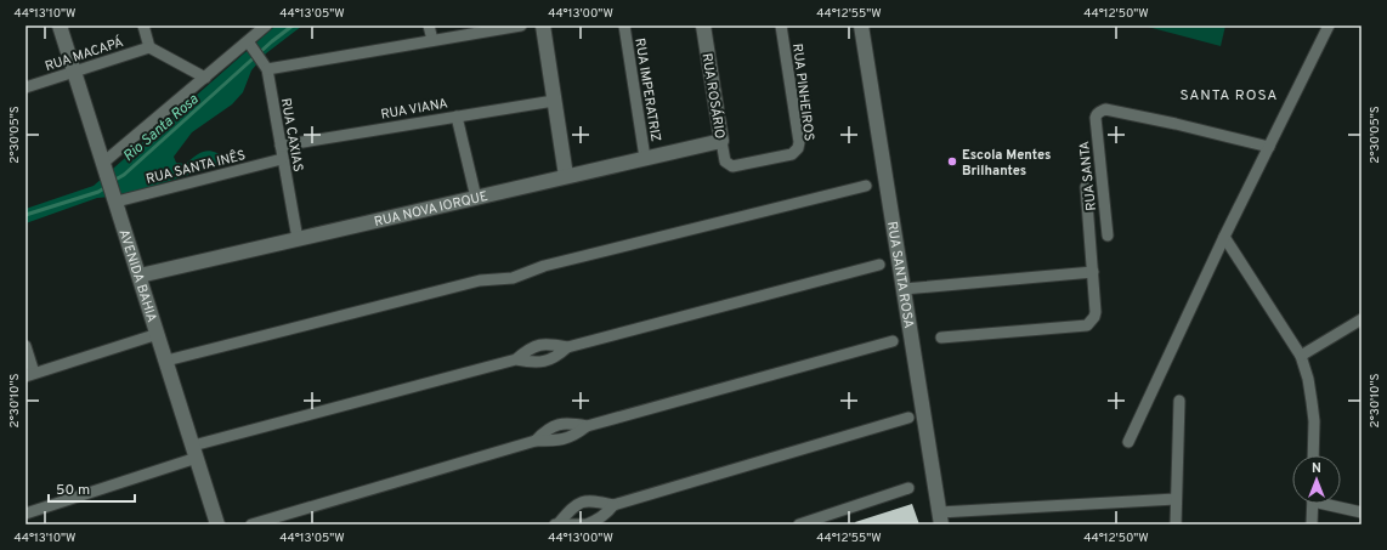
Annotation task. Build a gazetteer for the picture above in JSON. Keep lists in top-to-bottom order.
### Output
{
  "streets": {
    "street": [
      "RUA MACAPÁ",
      "RUA IMPERATRIZ",
      "RUA PINHEIROS",
      "RUA ROSÁRIO",
      "RUA VIANA",
      "RUA CAXIAS",
      "RUA SANTA INÊS",
      "RUA SANTA",
      "RUA NOVA IORQUE",
      "AVENIDA BAHIA",
      "RUA SANTA ROSA"
    ]
  },
  "crossings": [
    ["RUA MACAPÁ", "AVENIDA BAHIA"],
    ["RUA IMPERATRIZ", "RUA NOVA IORQUE"],
    ["RUA PINHEIROS", "RUA ROSÁRIO"],
    ["RUA ROSÁRIO", "RUA NOVA IORQUE"],
    ["RUA VIANA", "RUA CAXIAS"],
    ["RUA CAXIAS", "RUA SANTA INÊS"],
    ["RUA CAXIAS", "RUA NOVA IORQUE"],
    ["RUA SANTA INÊS", "AVENIDA BAHIA"],
    ["RUA NOVA IORQUE", "AVENIDA BAHIA"]
  ],
  "districts": ["SANTA ROSA"],
  "water": ["Rio Santa Rosa"],
  "places": ["Escola Mentes Brilhantes"],
  "scale_bar": "50 m",
  "north": "top",
  "coordinates": [
    "44°13'10\"W",
    "44°13'05\"W",
    "44°13'00\"W",
    "44°12'55\"W",
    "44°12'50\"W",
    "2°30'05\"S",
    "2°30'10\"S"
  ]
}
